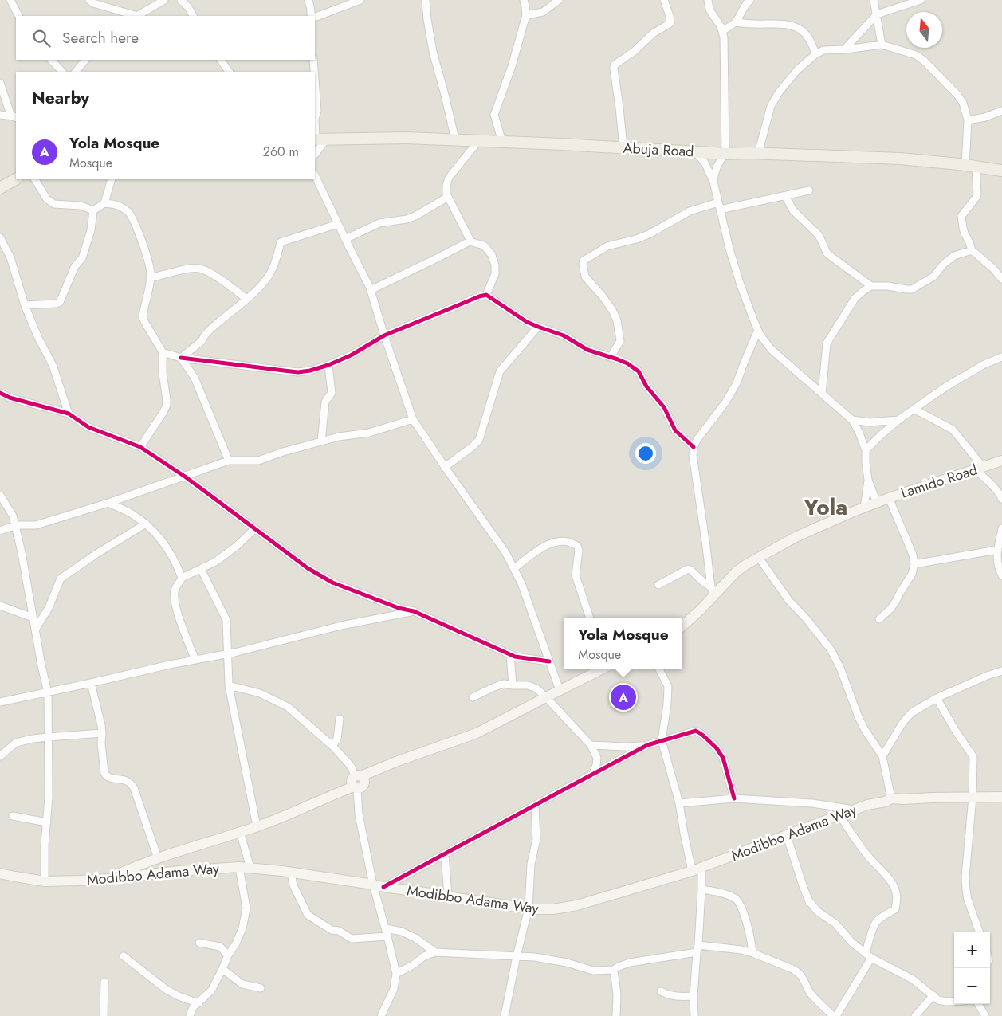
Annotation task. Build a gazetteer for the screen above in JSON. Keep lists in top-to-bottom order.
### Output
{
  "streets": {
    "main road": ["Abuja Road", "Lamido Road", "Modibbo Adama Way"]
  },
  "districts": ["Yola"],
  "north": "top",
  "page": {
    "search": "Search here",
    "heading": "Nearby",
    "list": [
      {
        "mark": "A",
        "name": "Yola Mosque",
        "note": "Mosque",
        "value": "260 m"
      }
    ],
    "popup": ["Yola Mosque", "Mosque"],
    "pins": "A",
    "map_buttons": ["+", "−"]
  }
}
